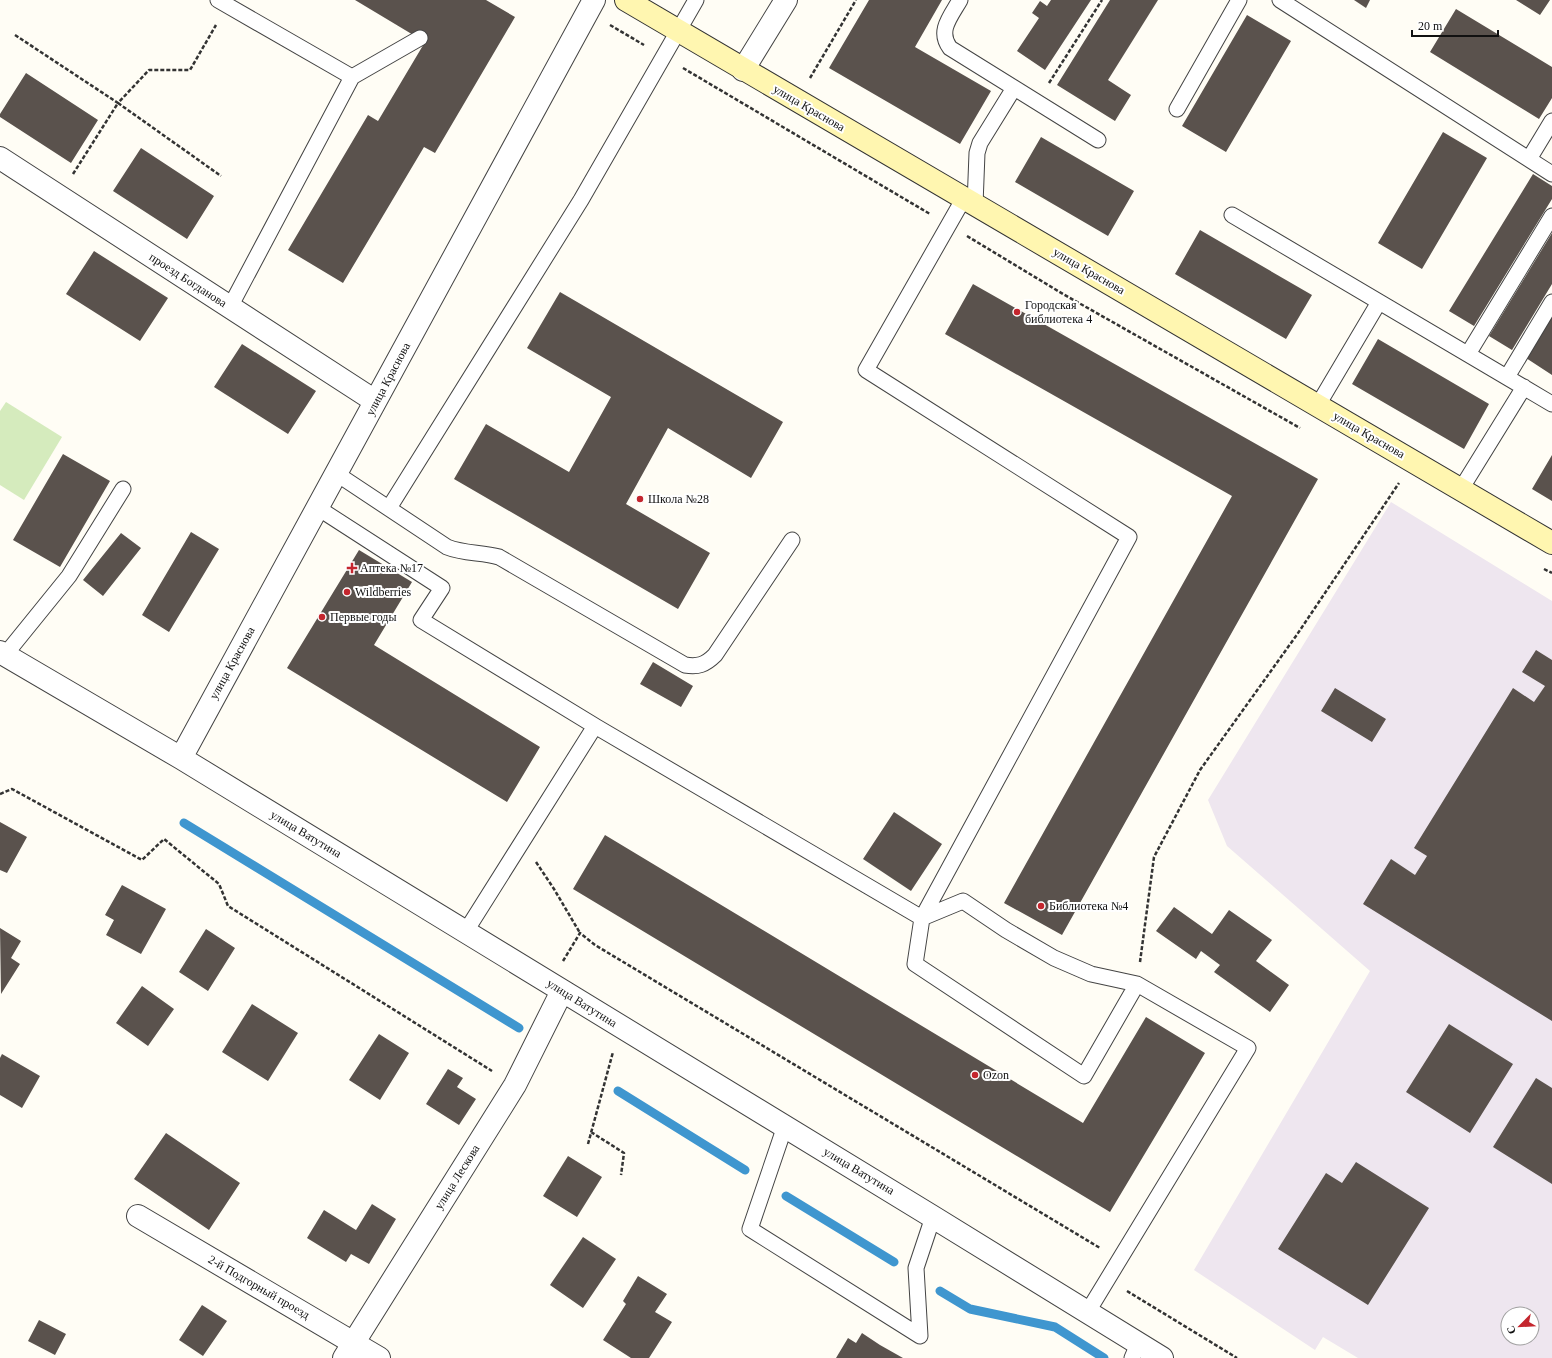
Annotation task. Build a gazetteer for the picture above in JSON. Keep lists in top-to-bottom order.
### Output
{
  "streets": {
    "street": [
      "улица Краснова",
      "проезд Богданова",
      "улица Ватутина",
      "улица Лескова",
      "2-й Подгорный проезд"
    ]
  },
  "crossings": [
    ["улица Краснова", "проезд Богданова"],
    ["улица Краснова", "улица Ватутина"],
    ["улица Ватутина", "улица Лескова"],
    ["улица Лескова", "2-й Подгорный проезд"]
  ],
  "places": {
    "other": [
      "Городская библиотека 4",
      "Школа №28",
      "Wildberries",
      "Первые годы",
      "Библиотека №4",
      "Ozon"
    ],
    "health": ["Аптека №17"]
  },
  "scale_bar": "20 m",
  "north": "bottom left"
}
